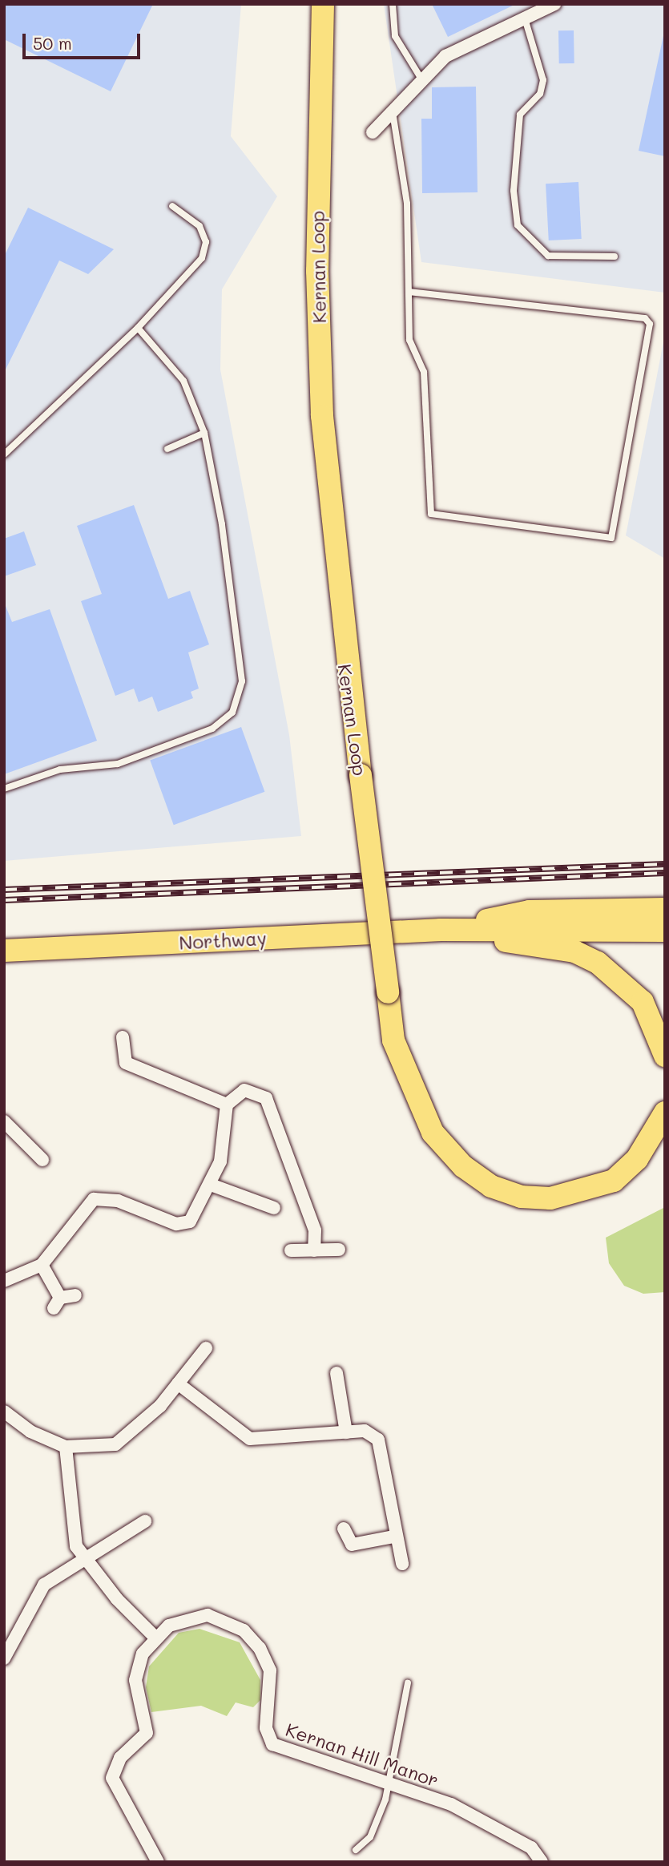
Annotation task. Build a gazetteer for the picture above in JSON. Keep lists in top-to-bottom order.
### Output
{
  "streets": {
    "highway": ["Kernan Loop", "Northway"],
    "street": ["Kernan Hill Manor"]
  },
  "scale_bar": "50 m"
}
